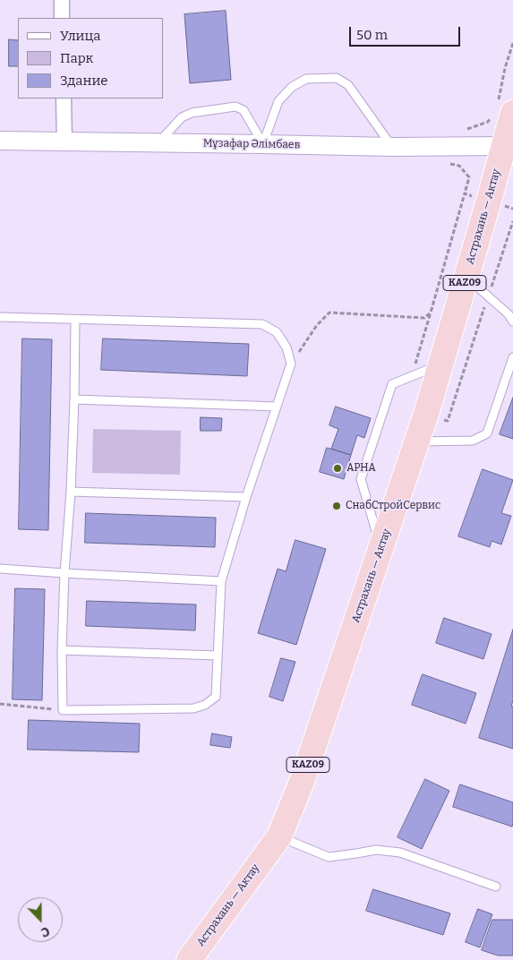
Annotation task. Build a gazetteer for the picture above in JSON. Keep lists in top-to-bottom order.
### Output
{
  "streets": {
    "highway": ["Астрахань — Актау", "KAZ09"],
    "street": ["Мұзафар Әлімбаев"]
  },
  "crossings": [
    ["Мұзафар Әлімбаев", "Астрахань — Актау"]
  ],
  "places": ["АРНА", "СнабСтройСервис"],
  "legend": ["Улица", "Парк", "Здание"],
  "scale_bar": "50 m",
  "north": "bottom"
}
